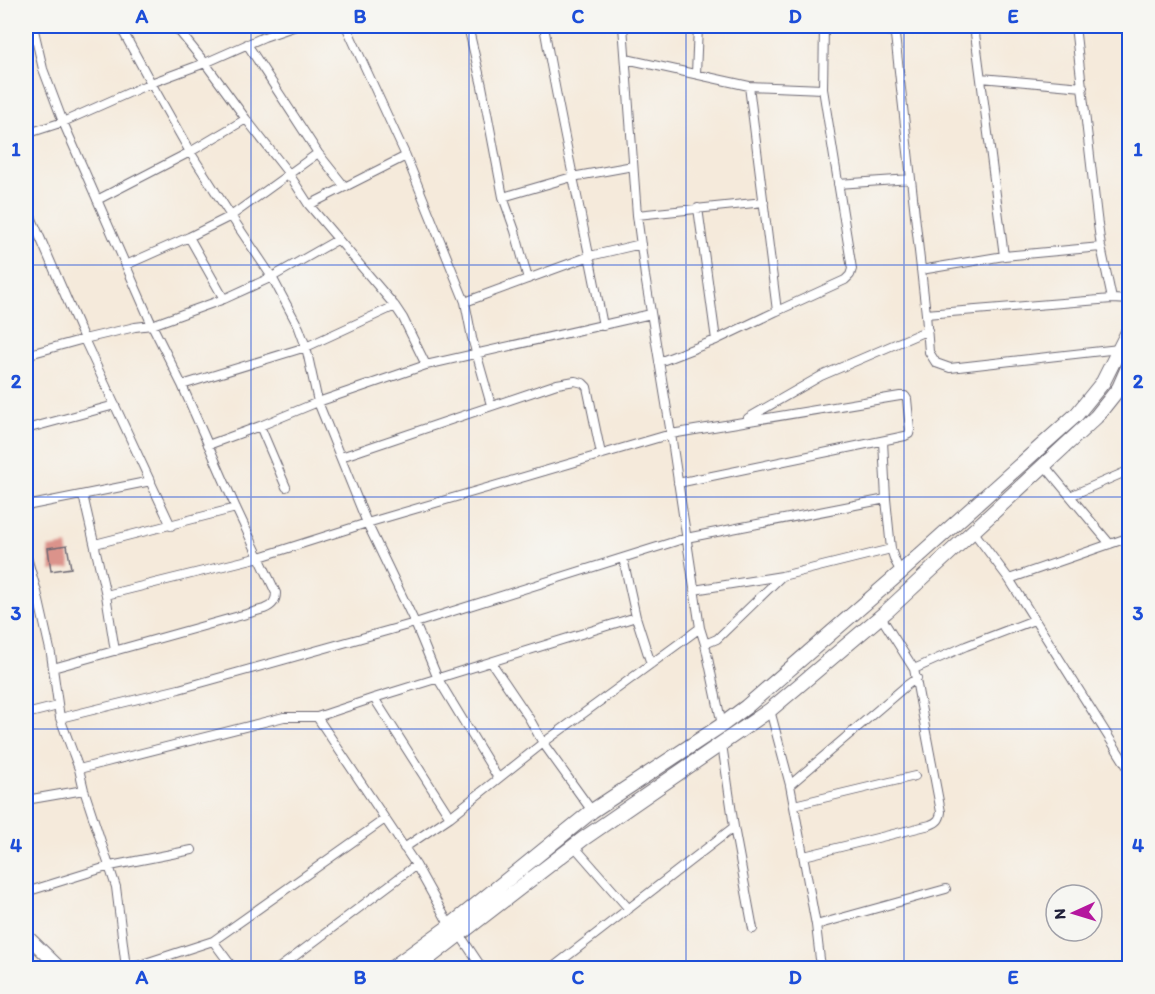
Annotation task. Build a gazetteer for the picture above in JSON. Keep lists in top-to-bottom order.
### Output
{
  "north": "left",
  "grid": {
    "columns": [
      "A",
      "B",
      "C",
      "D",
      "E"
    ],
    "rows": [
      "1",
      "2",
      "3",
      "4"
    ]
  }
}
